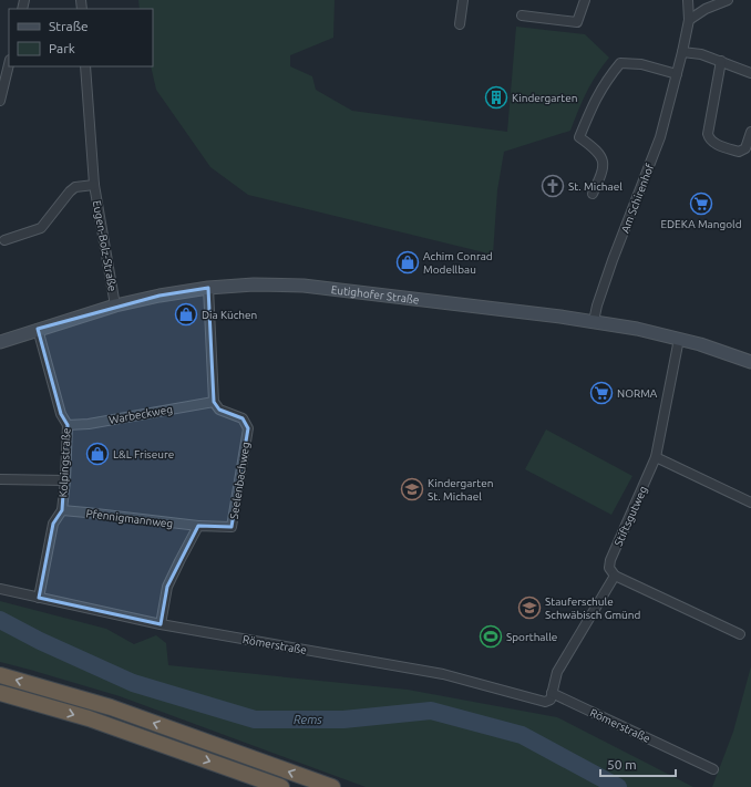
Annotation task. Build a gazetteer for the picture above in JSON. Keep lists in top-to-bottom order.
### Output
{
  "streets": {
    "street": [
      "Am Schirenhof",
      "Eugen-Bolz-Straße",
      "Eutighofer Straße",
      "Warbeckweg",
      "Kolpingstraße",
      "Seelenbachweg",
      "Stiftsgutweg",
      "Pfennigmannweg",
      "Römerstraße"
    ]
  },
  "crossings": [
    ["Am Schirenhof", "Eutighofer Straße"],
    ["Eugen-Bolz-Straße", "Eutighofer Straße"],
    ["Eutighofer Straße", "Kolpingstraße"],
    ["Eutighofer Straße", "Stiftsgutweg"],
    ["Warbeckweg", "Kolpingstraße"],
    ["Warbeckweg", "Seelenbachweg"],
    ["Kolpingstraße", "Pfennigmannweg"],
    ["Kolpingstraße", "Römerstraße"],
    ["Seelenbachweg", "Pfennigmannweg"]
  ],
  "water": ["Rems"],
  "places": {
    "building": ["Kindergarten"],
    "church": ["St. Michael"],
    "supermarket": ["EDEKA Mangold", "NORMA"],
    "shop": ["Achim Conrad Modellbau", "Dia Küchen", "L&L Friseure"],
    "school or university": ["Kindergarten St. Michael", "Stauferschule Schwäbisch Gmünd"],
    "sports": ["Sporthalle"]
  },
  "legend": ["Straße", "Park"],
  "scale_bar": "50 m"
}
